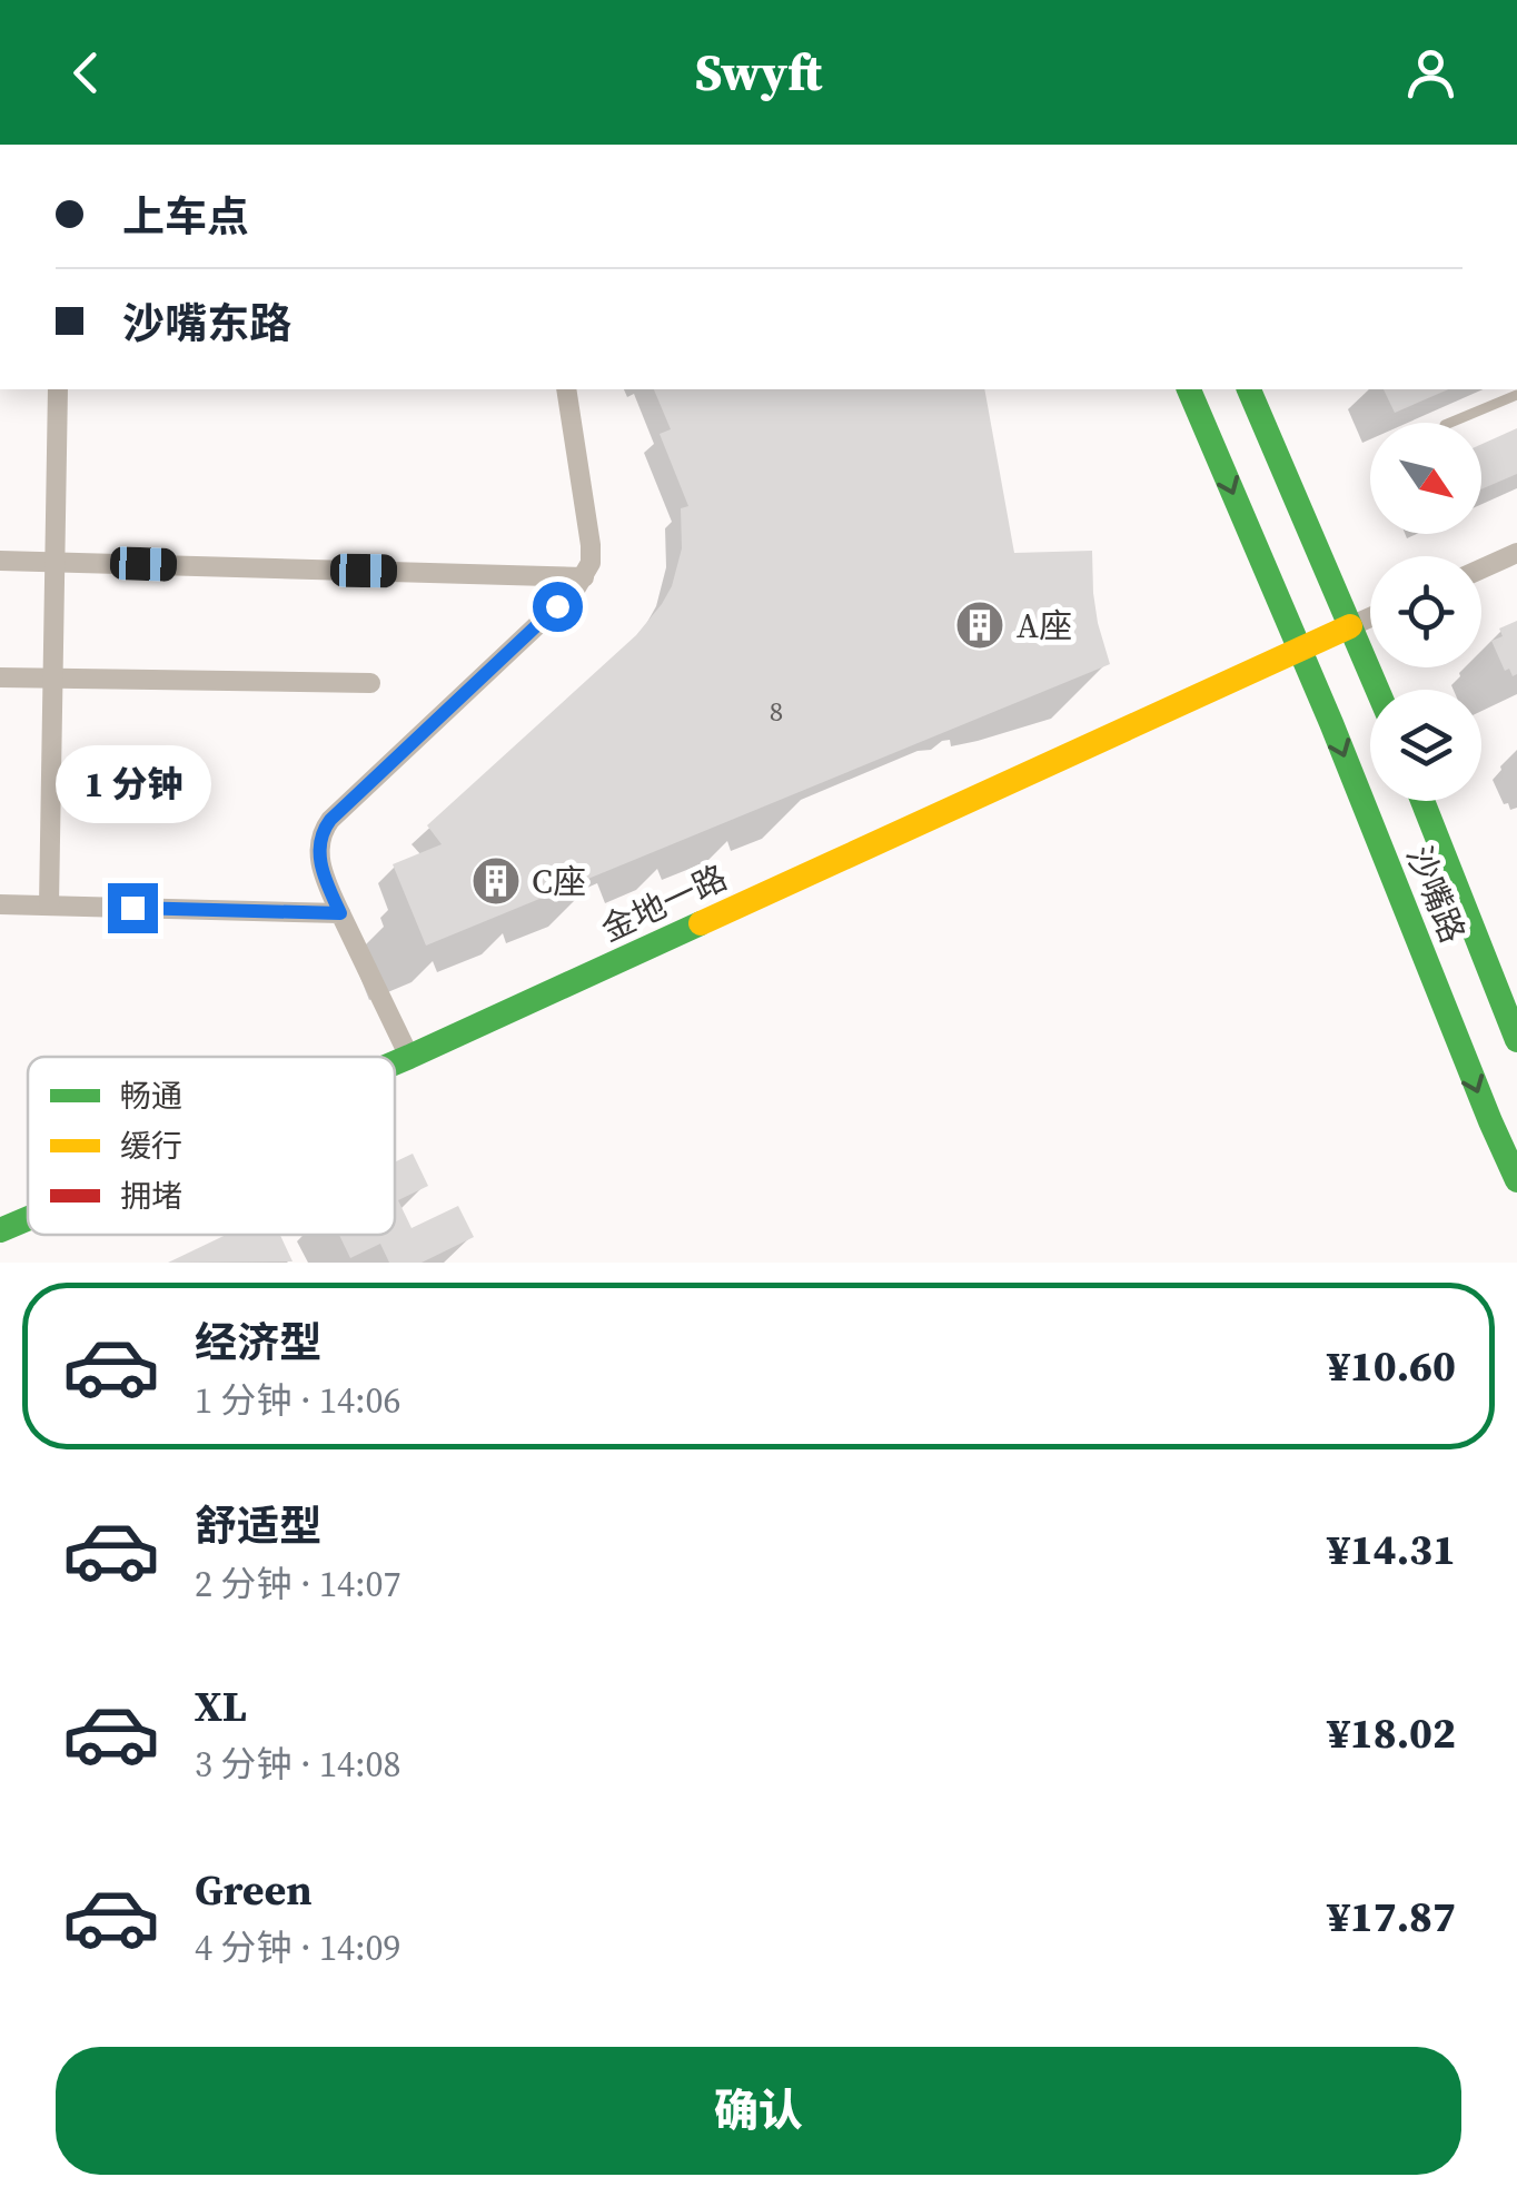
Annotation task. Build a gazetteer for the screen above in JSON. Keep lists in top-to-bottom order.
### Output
{
  "streets": {
    "street": ["沙嘴路", "金地一路"]
  },
  "crossings": [
    ["沙嘴路", "金地一路"]
  ],
  "places": {
    "building": ["A座", "C座"]
  },
  "house_numbers": ["8"],
  "legend": ["畅通", "缓行", "拥堵"],
  "north": "bottom right",
  "page": {
    "header": "Swyft",
    "banner": ["上车点", "沙嘴东路"],
    "bubble": "1 分钟",
    "list": [
      {
        "name": "经济型",
        "note": "1 分钟 · 14:06",
        "value": "¥10.60"
      },
      {
        "name": "舒适型",
        "note": "2 分钟 · 14:07",
        "value": "¥14.31"
      },
      {
        "name": "XL",
        "note": "3 分钟 · 14:08",
        "value": "¥18.02"
      },
      {
        "name": "Green",
        "note": "4 分钟 · 14:09",
        "value": "¥17.87"
      }
    ],
    "buttons": "确认"
  }
}
